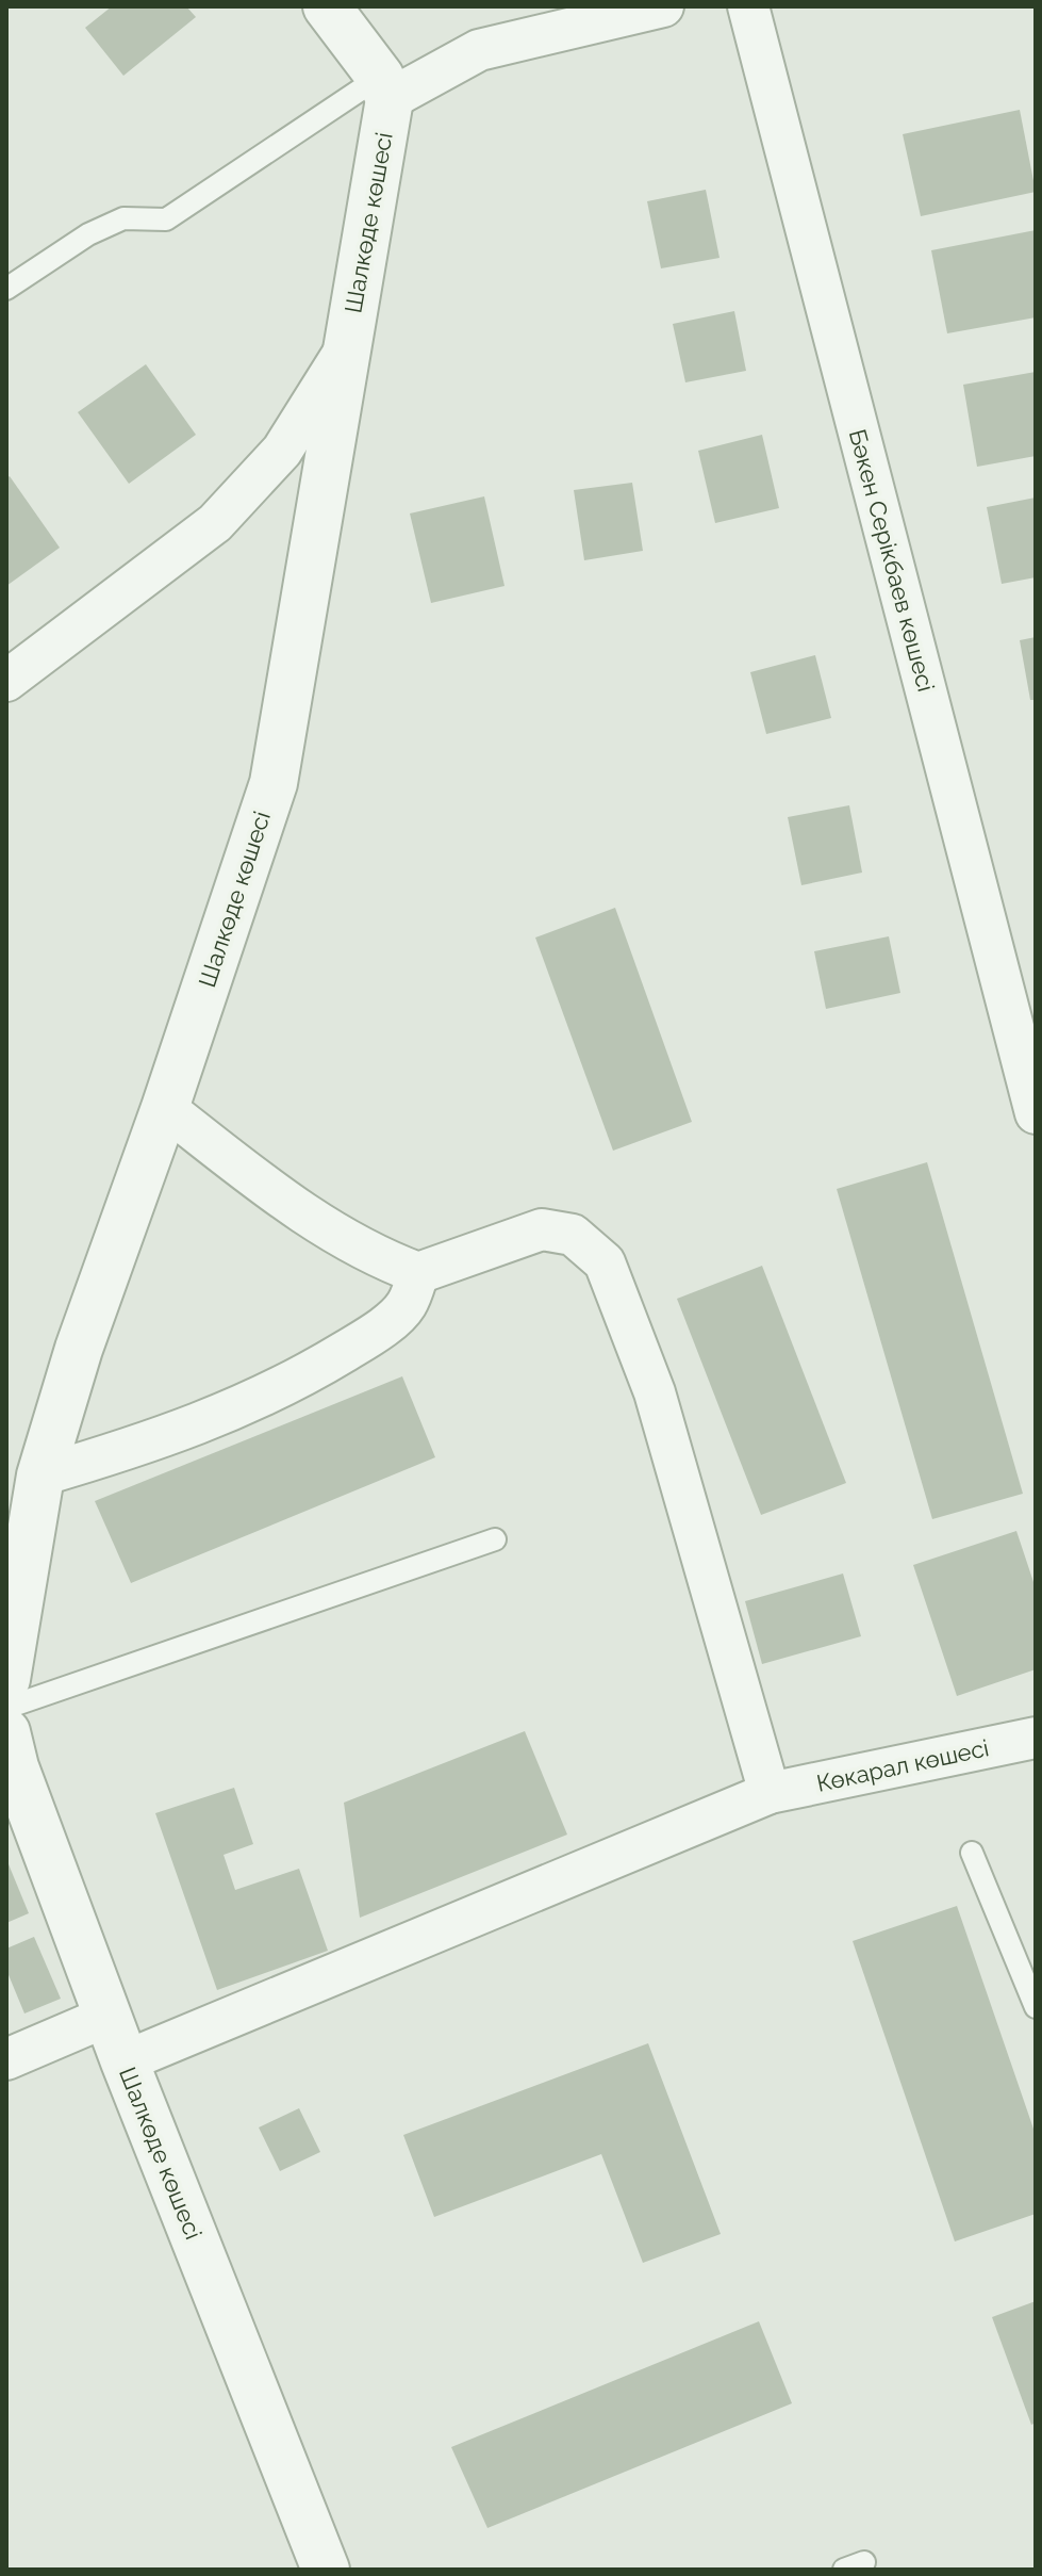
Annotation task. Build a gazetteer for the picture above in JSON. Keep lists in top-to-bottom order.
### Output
{
  "streets": {
    "street": ["Шалкөде көшесі", "Бәкен Серікбаев көшесі", "Көкарал көшесі"]
  },
  "crossings": [
    ["Шалкөде көшесі", "Көкарал көшесі"]
  ]
}
